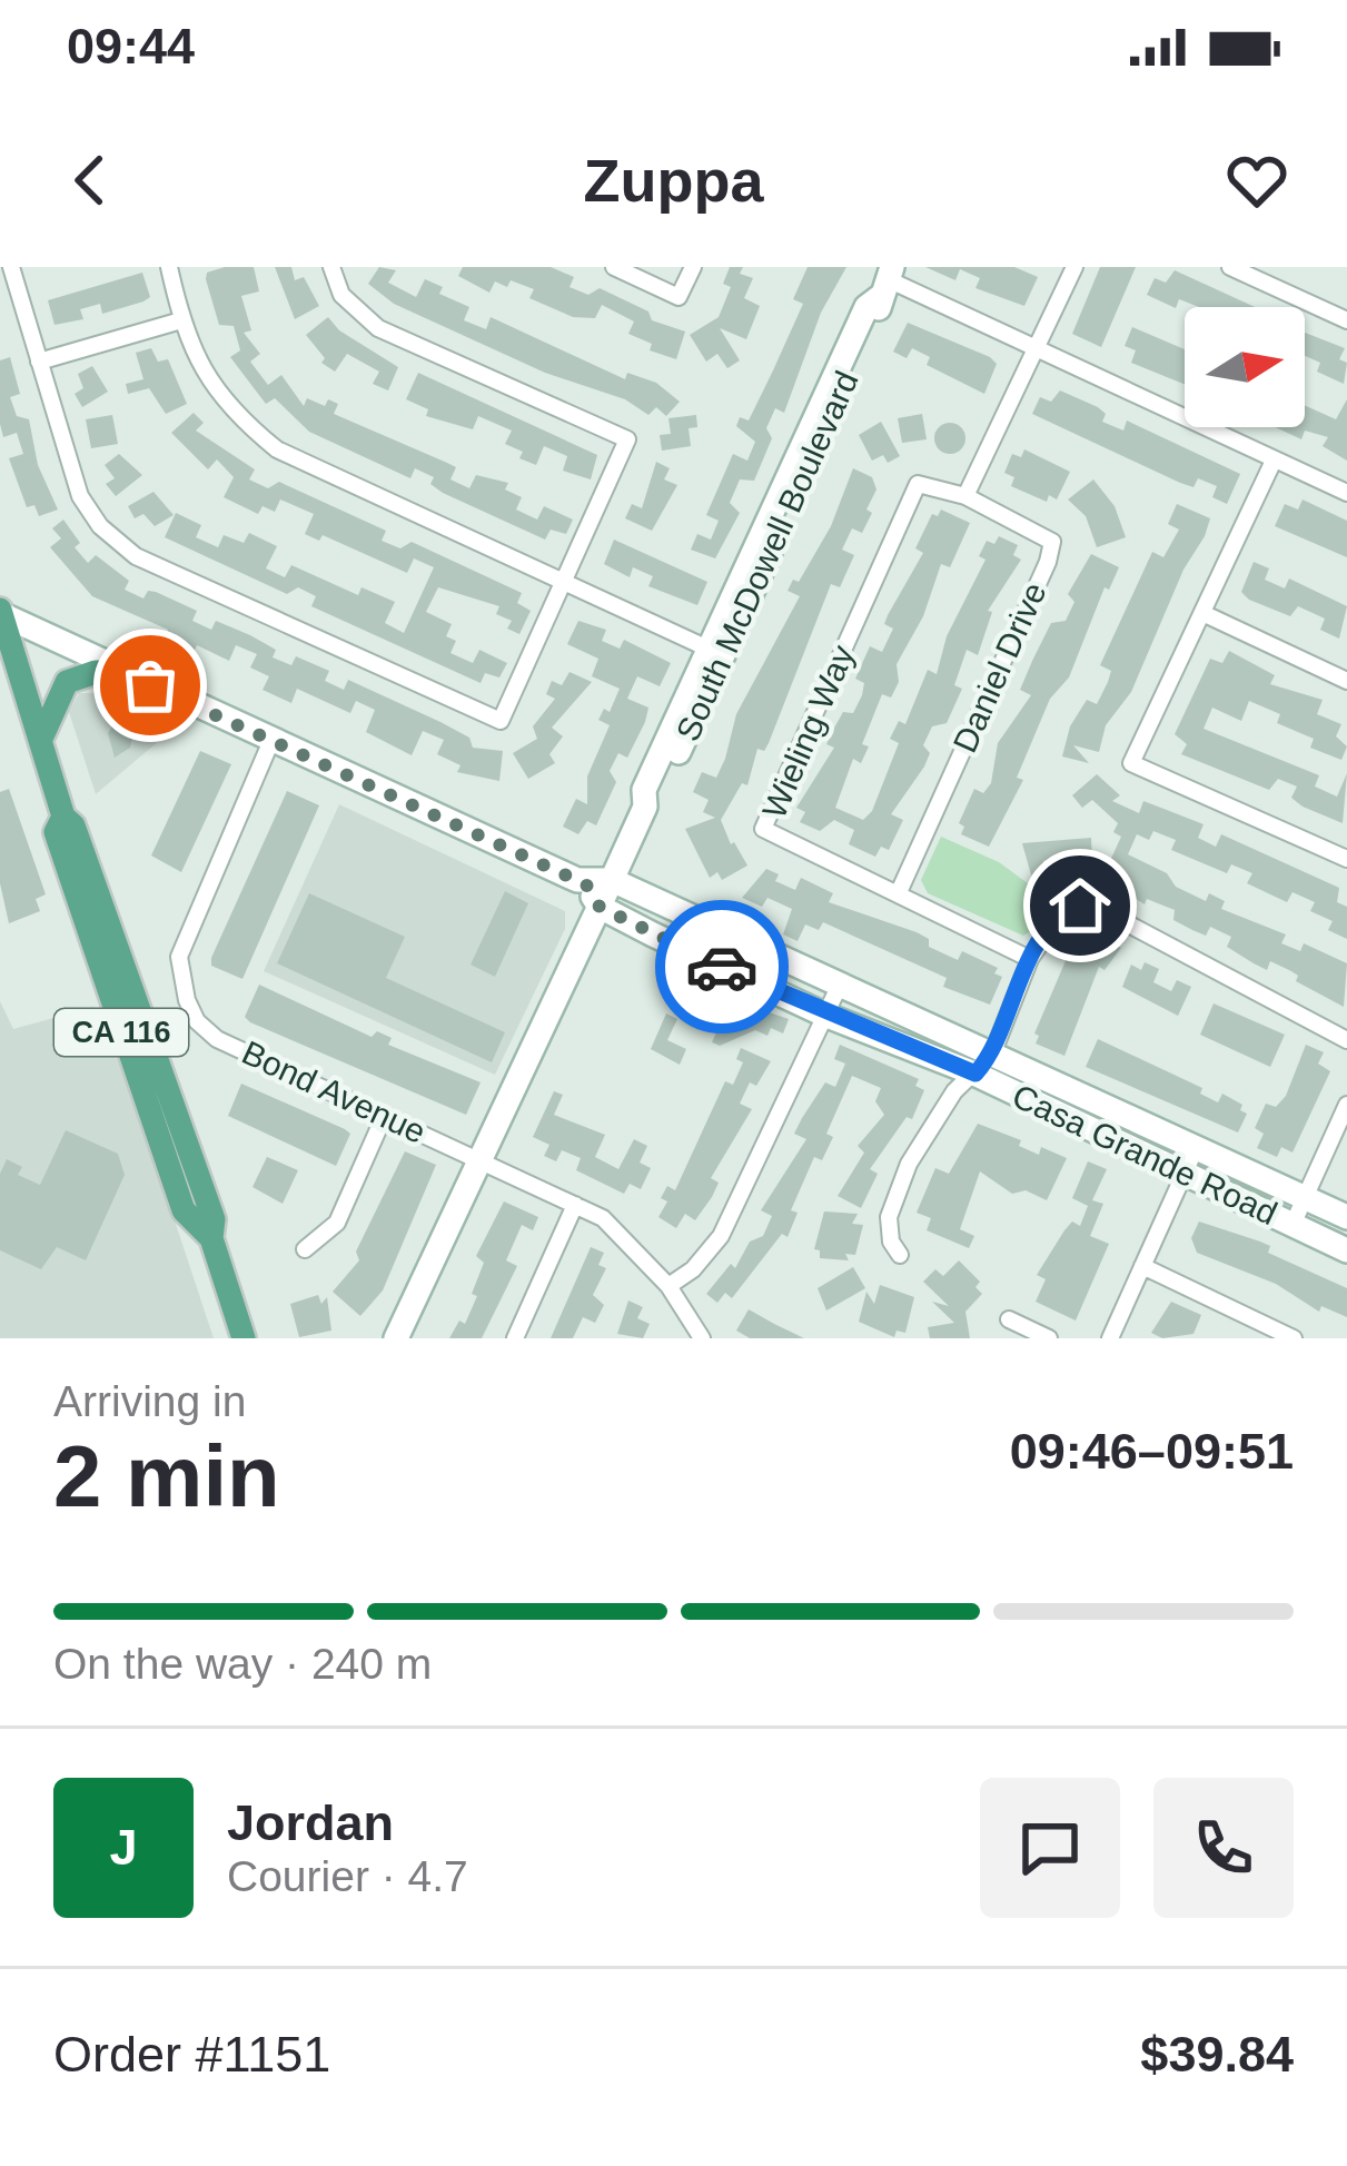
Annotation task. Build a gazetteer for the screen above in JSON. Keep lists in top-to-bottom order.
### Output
{
  "streets": {
    "main road": ["South McDowell Boulevard", "CA 116", "Casa Grande Road"],
    "street": ["Daniel Drive", "Wieling Way", "Bond Avenue"]
  },
  "crossings": [
    ["South McDowell Boulevard", "Bond Avenue"],
    ["South McDowell Boulevard", "Casa Grande Road"],
    ["Daniel Drive", "Wieling Way"]
  ],
  "north": "right",
  "page": {
    "status": "09:44",
    "header": "Zuppa",
    "heading": ["2 min", "Arriving in", "09:46–09:51"],
    "panel": [
      "Jordan",
      "Courier · 4.7",
      "Order #1151",
      "$39.84"
    ],
    "bar": "On the way · 240 m",
    "round": "J"
  }
}
